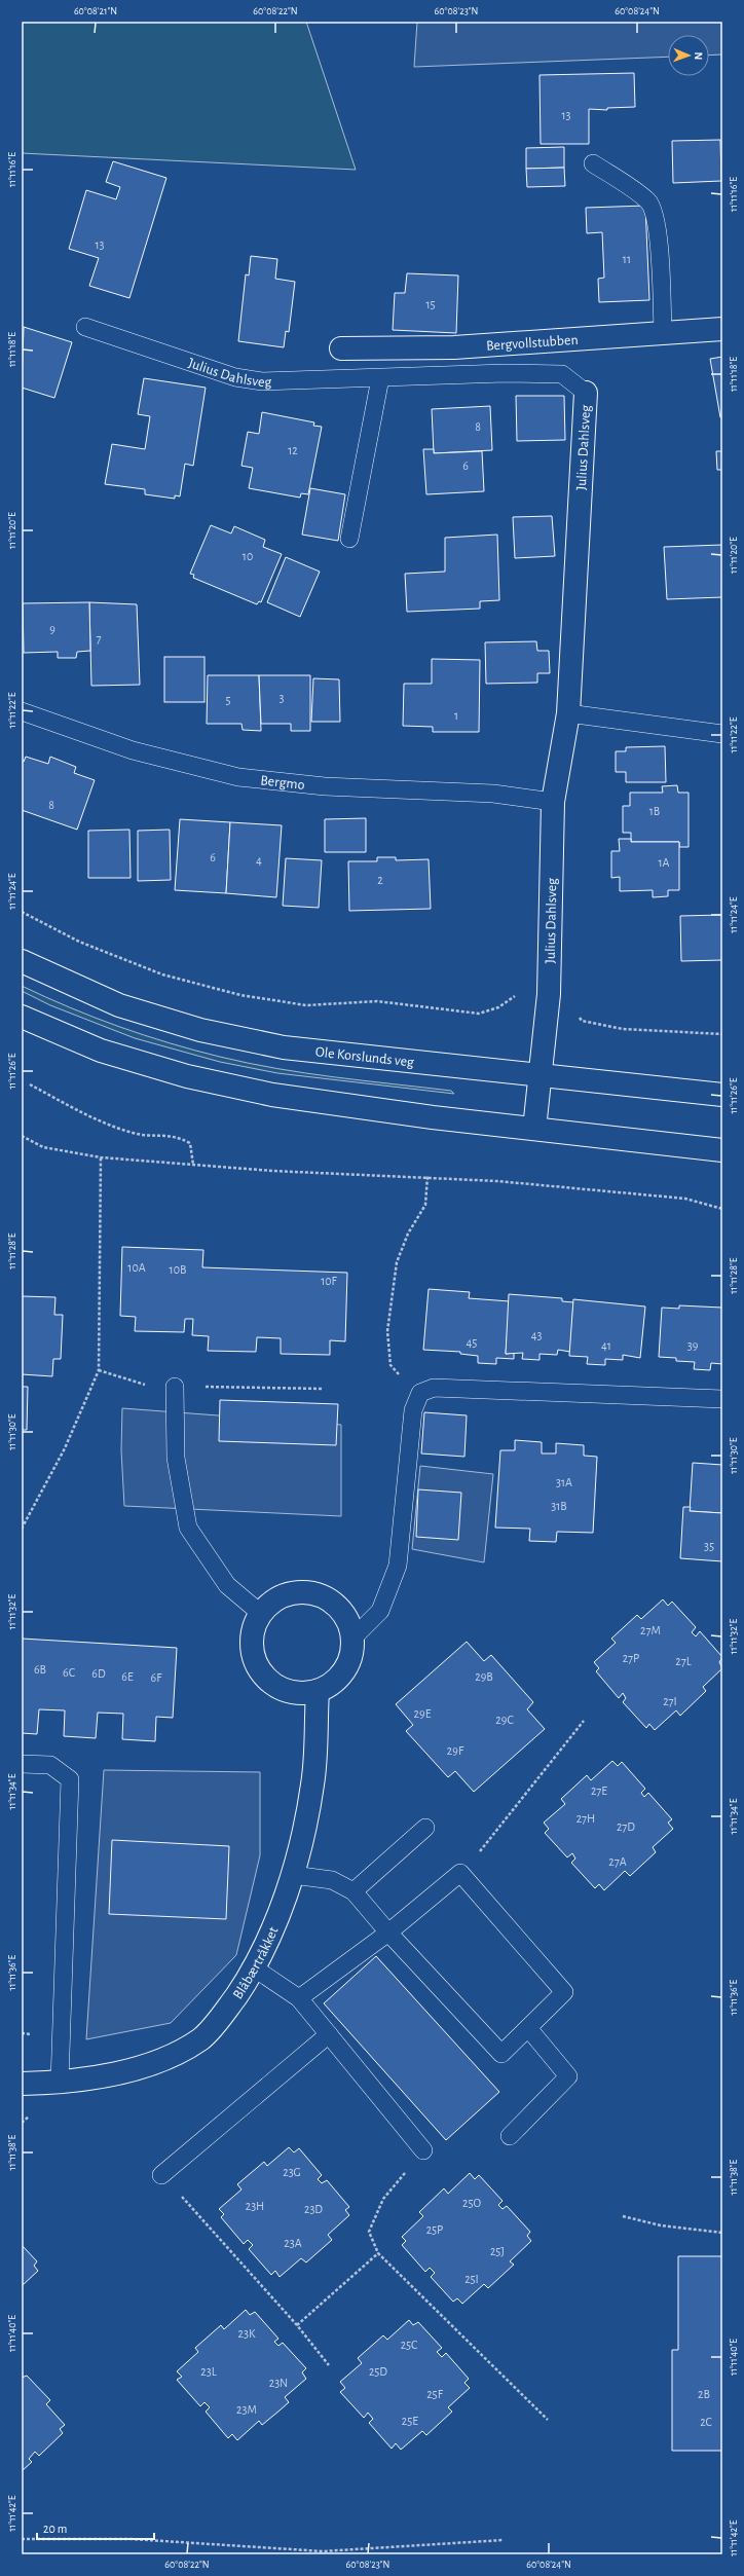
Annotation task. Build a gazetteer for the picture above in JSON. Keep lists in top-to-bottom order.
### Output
{
  "streets": {
    "street": [
      "Bergvollstubben",
      "Julius Dahlsveg",
      "Ole Korslunds veg",
      "Blåbærtråkket"
    ],
    "lane": ["Bergmo"]
  },
  "crossings": [
    ["Julius Dahlsveg", "Bergmo"],
    ["Julius Dahlsveg", "Ole Korslunds veg"]
  ],
  "house_numbers": [
    "13",
    "13",
    "11",
    "15",
    "8",
    "12",
    "6",
    "10",
    "9",
    "7",
    "3",
    "5",
    "1",
    "8",
    "1B",
    "6",
    "4",
    "1A",
    "2",
    "10A",
    "10B",
    "10F",
    "43",
    "45",
    "41",
    "39",
    "31A",
    "31B",
    "35",
    "27M",
    "27P",
    "27L",
    "6B",
    "6C",
    "6D",
    "6E",
    "29B",
    "6F",
    "27I",
    "29E",
    "29C",
    "29F",
    "27E",
    "27H",
    "27D",
    "27A",
    "23G",
    "25O",
    "23H",
    "23D",
    "25P",
    "23A",
    "25J",
    "25I",
    "23K",
    "25C",
    "23L",
    "25D",
    "23N",
    "25F",
    "2B",
    "23M",
    "25E",
    "2C"
  ],
  "scale_bar": "20 m",
  "north": "right",
  "coordinates": [
    "60°08'21\"N",
    "60°08'22\"N",
    "60°08'23\"N",
    "60°08'24\"N",
    "11°11'16\"E",
    "11°11'18\"E",
    "11°11'20\"E",
    "11°11'22\"E",
    "11°11'24\"E",
    "11°11'26\"E",
    "11°11'28\"E",
    "11°11'30\"E",
    "11°11'32\"E",
    "11°11'34\"E",
    "11°11'36\"E",
    "11°11'38\"E",
    "11°11'40\"E",
    "11°11'42\"E"
  ]
}
